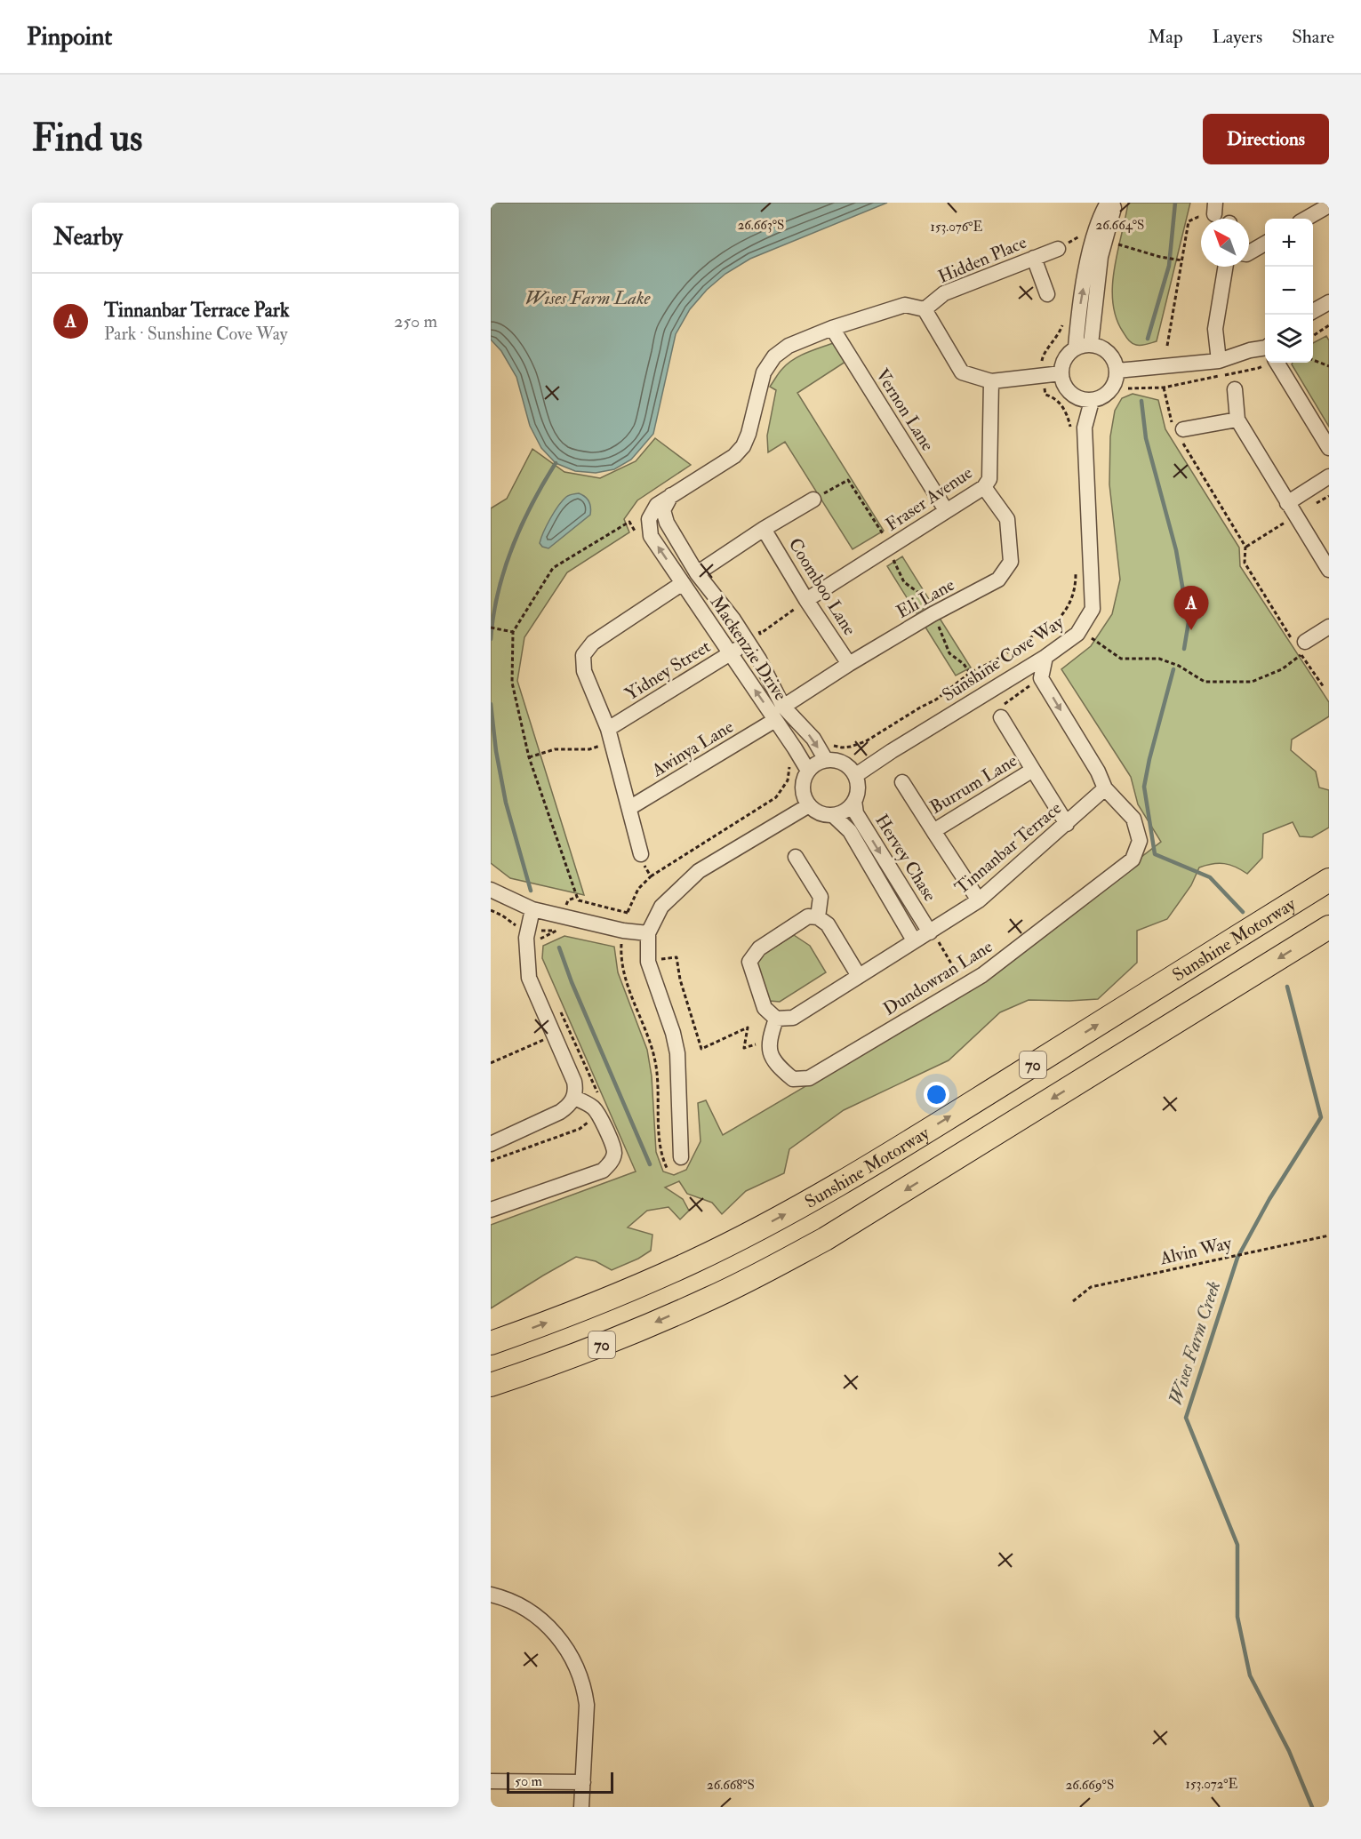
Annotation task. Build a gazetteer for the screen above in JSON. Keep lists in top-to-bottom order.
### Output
{
  "streets": {
    "highway": ["Sunshine Motorway", "70"],
    "street": [
      "Hidden Place",
      "Vernon Lane",
      "Fraser Avenue",
      "Coomboo Lane",
      "Eli Lane",
      "Mackenzie Drive",
      "Sunshine Cove Way",
      "Yidney Street",
      "Awinya Lane",
      "Burrum Lane",
      "Tinnanbar Terrace",
      "Hervey Chase",
      "Dundowran Lane"
    ],
    "path": ["Alvin Way"]
  },
  "crossings": [
    ["Vernon Lane", "Fraser Avenue"],
    ["Fraser Avenue", "Coomboo Lane"],
    ["Fraser Avenue", "Eli Lane"],
    ["Coomboo Lane", "Eli Lane"],
    ["Coomboo Lane", "Mackenzie Drive"],
    ["Eli Lane", "Mackenzie Drive"],
    ["Mackenzie Drive", "Sunshine Cove Way"],
    ["Mackenzie Drive", "Yidney Street"],
    ["Mackenzie Drive", "Awinya Lane"],
    ["Mackenzie Drive", "Hervey Chase"],
    ["Sunshine Cove Way", "Hervey Chase"],
    ["Burrum Lane", "Tinnanbar Terrace"],
    ["Tinnanbar Terrace", "Hervey Chase"],
    ["Tinnanbar Terrace", "Dundowran Lane"]
  ],
  "water": ["Wises Farm Lake", "Wises Farm Creek"],
  "scale_bar": "50 m",
  "north": "top left",
  "page": {
    "header": "Pinpoint",
    "nav": ["Map", "Layers", "Share"],
    "buttons": "Directions",
    "title": "Find us",
    "heading": "Nearby",
    "map_buttons": ["+", "−"],
    "list": [
      {
        "mark": "A",
        "name": "Tinnanbar Terrace Park",
        "note": "Park · Sunshine Cove Way",
        "value": "250 m"
      }
    ],
    "pins": "A",
    "scale": "50 m"
  },
  "coordinates": [
    "26.663°S",
    "26.664°S",
    "153.076°E",
    "153.072°E",
    "26.668°S",
    "26.669°S"
  ]
}
